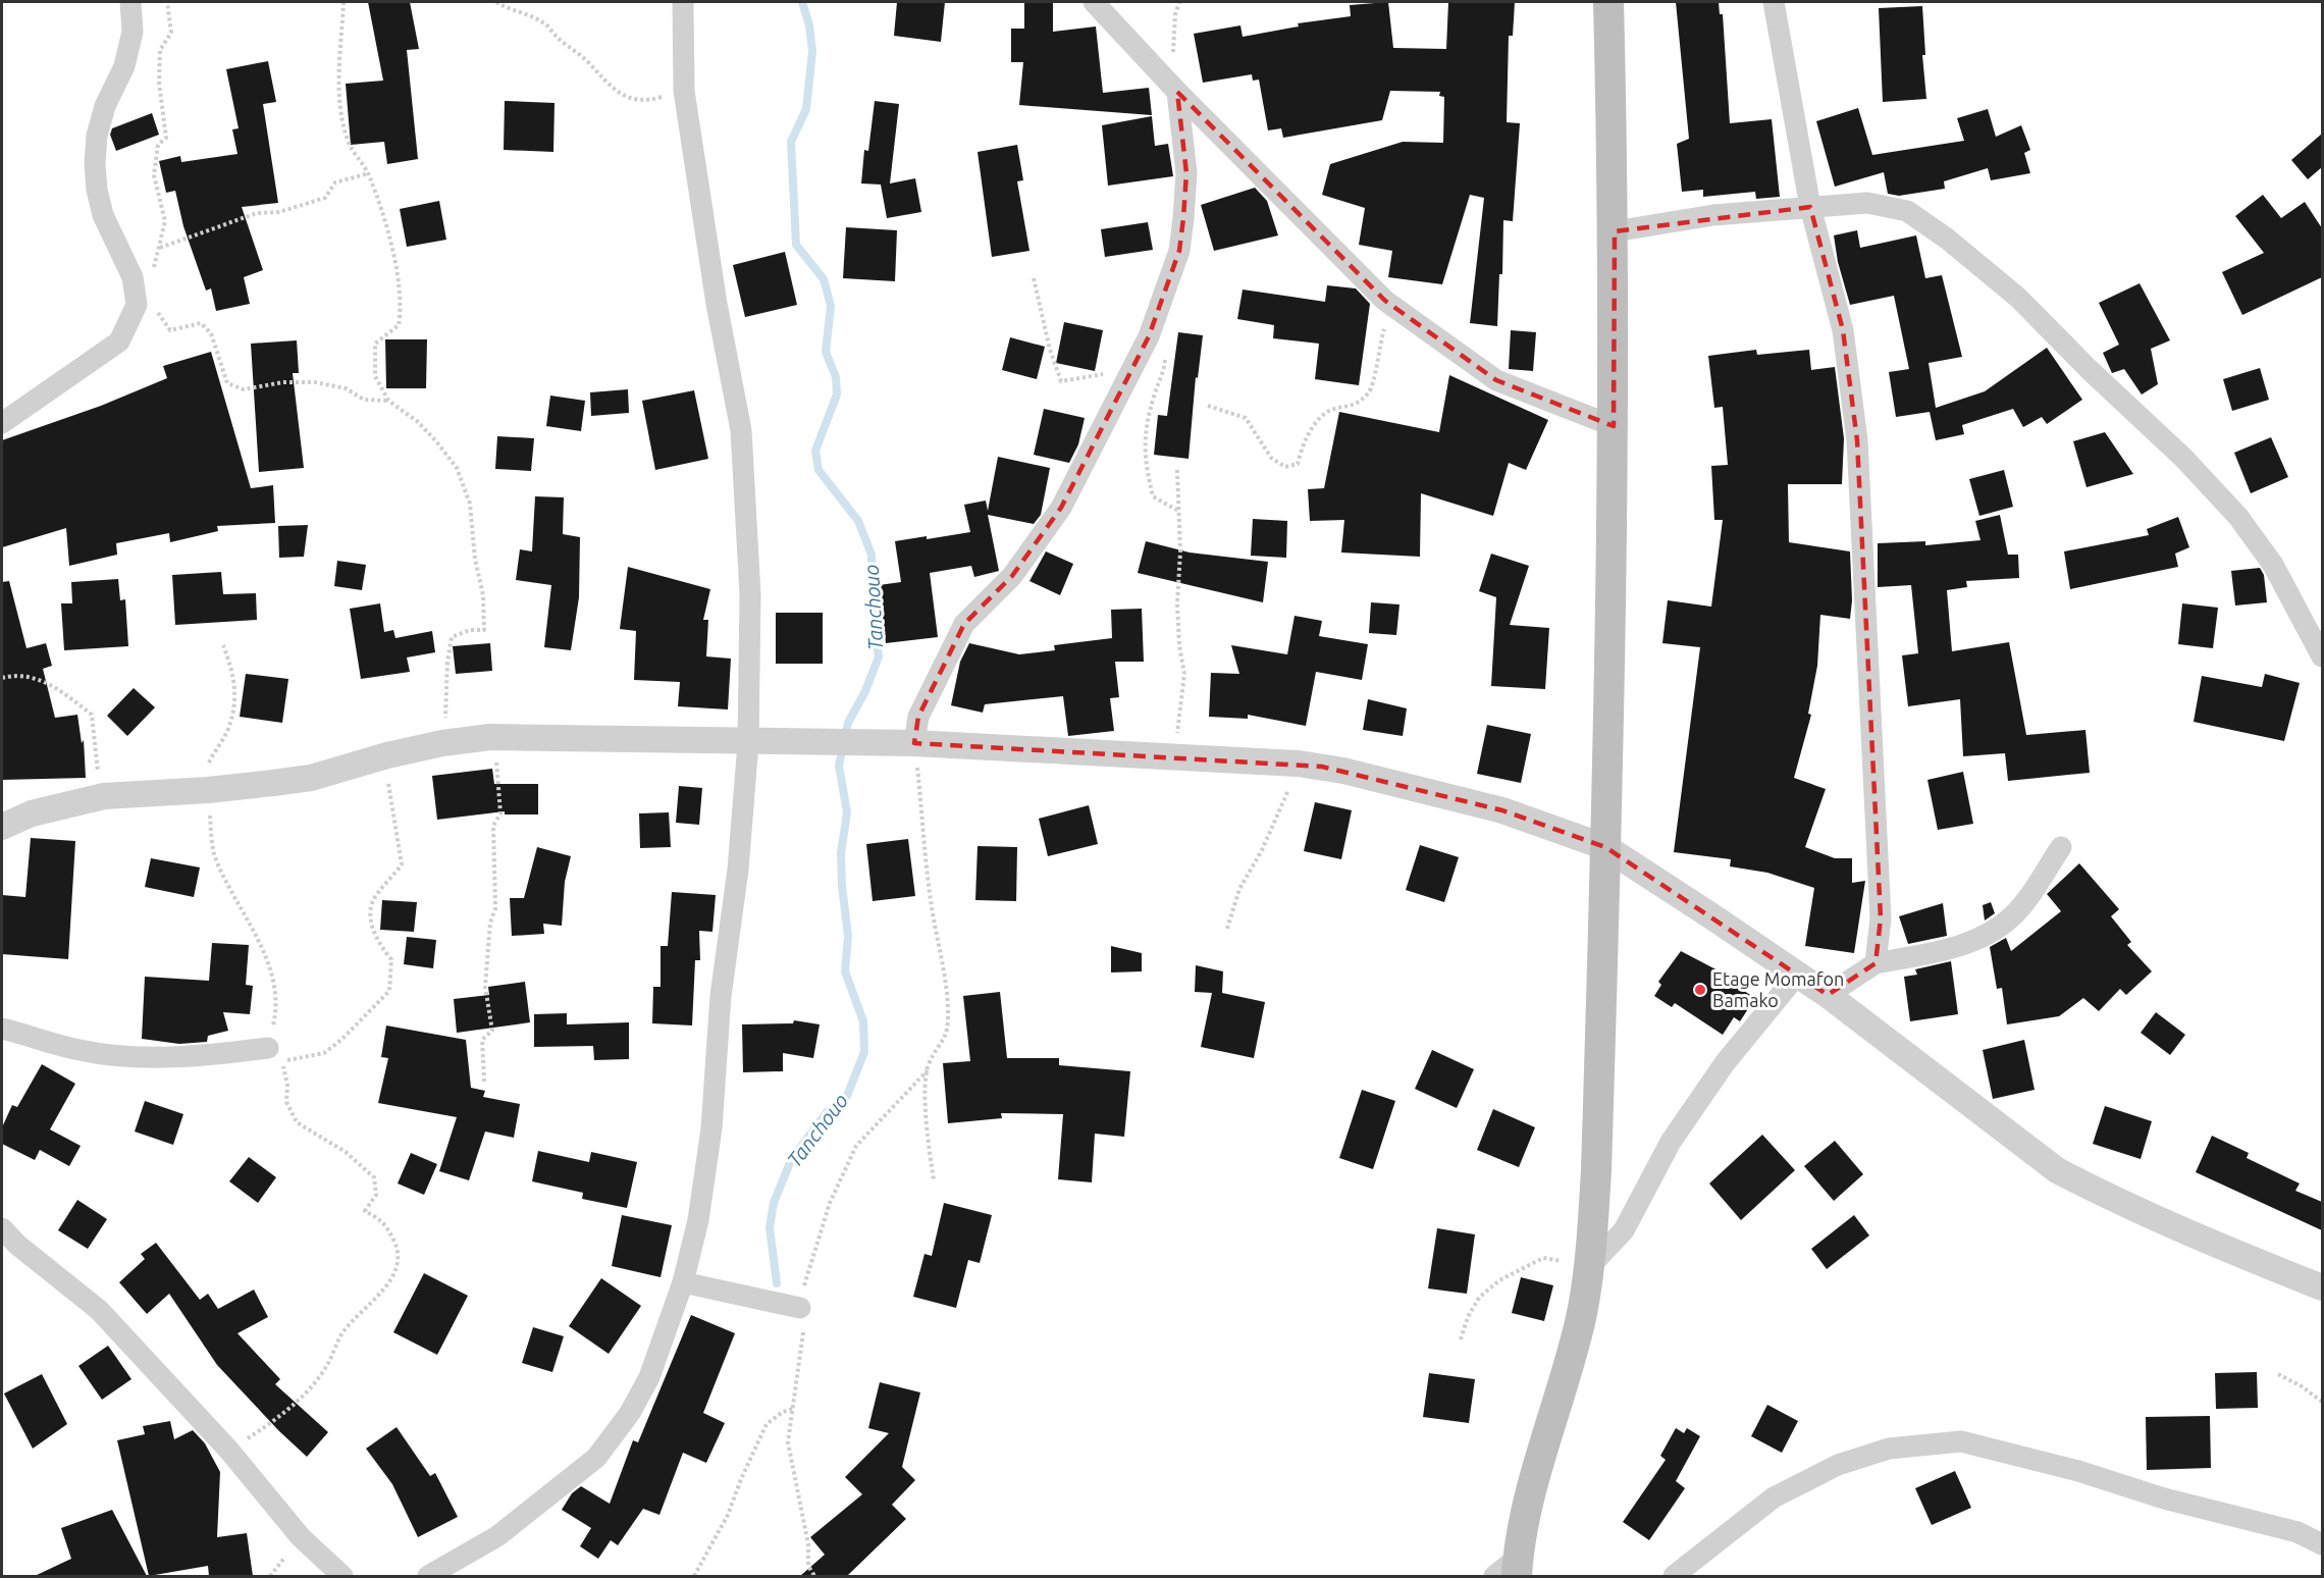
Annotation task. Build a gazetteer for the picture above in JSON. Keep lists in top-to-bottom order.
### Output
{
  "water": ["Tanchouo"],
  "places": ["Etage Momafon Bamako"]
}
